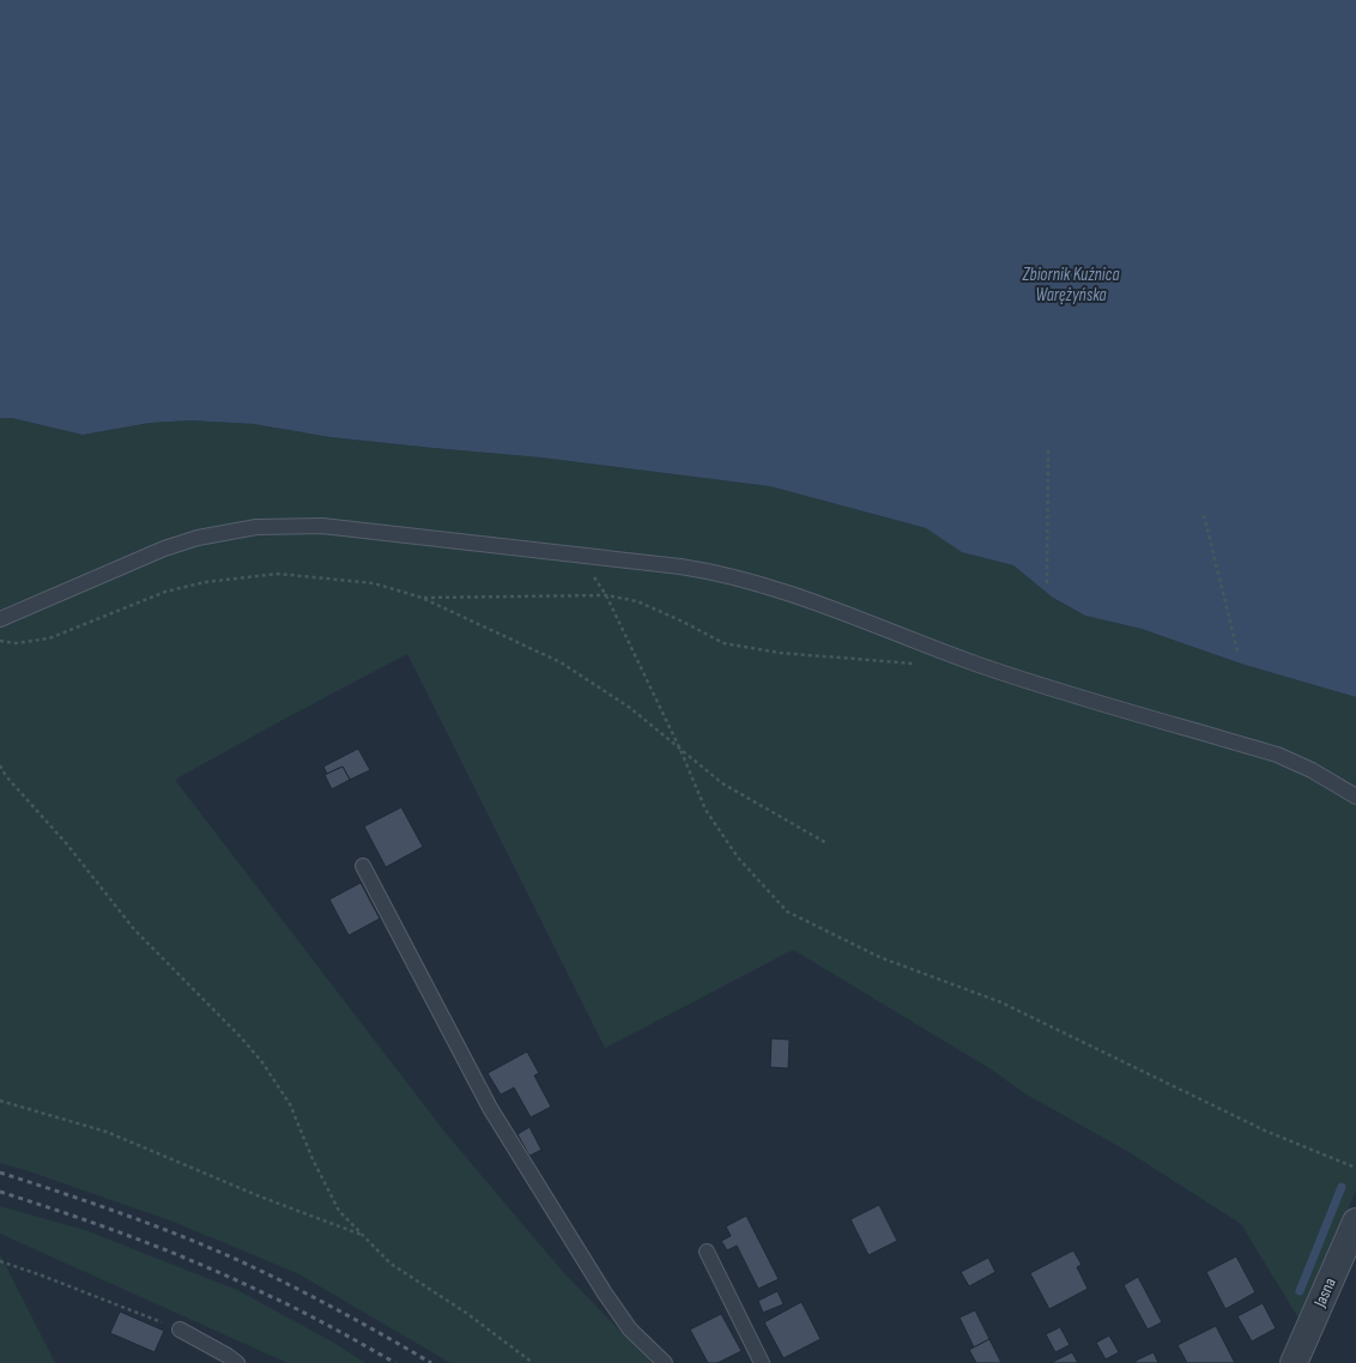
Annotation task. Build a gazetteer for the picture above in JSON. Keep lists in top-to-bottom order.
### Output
{
  "streets": {
    "street": ["Jasna"]
  },
  "water": ["Zbiornik Kuźnica Warężyńska"]
}
